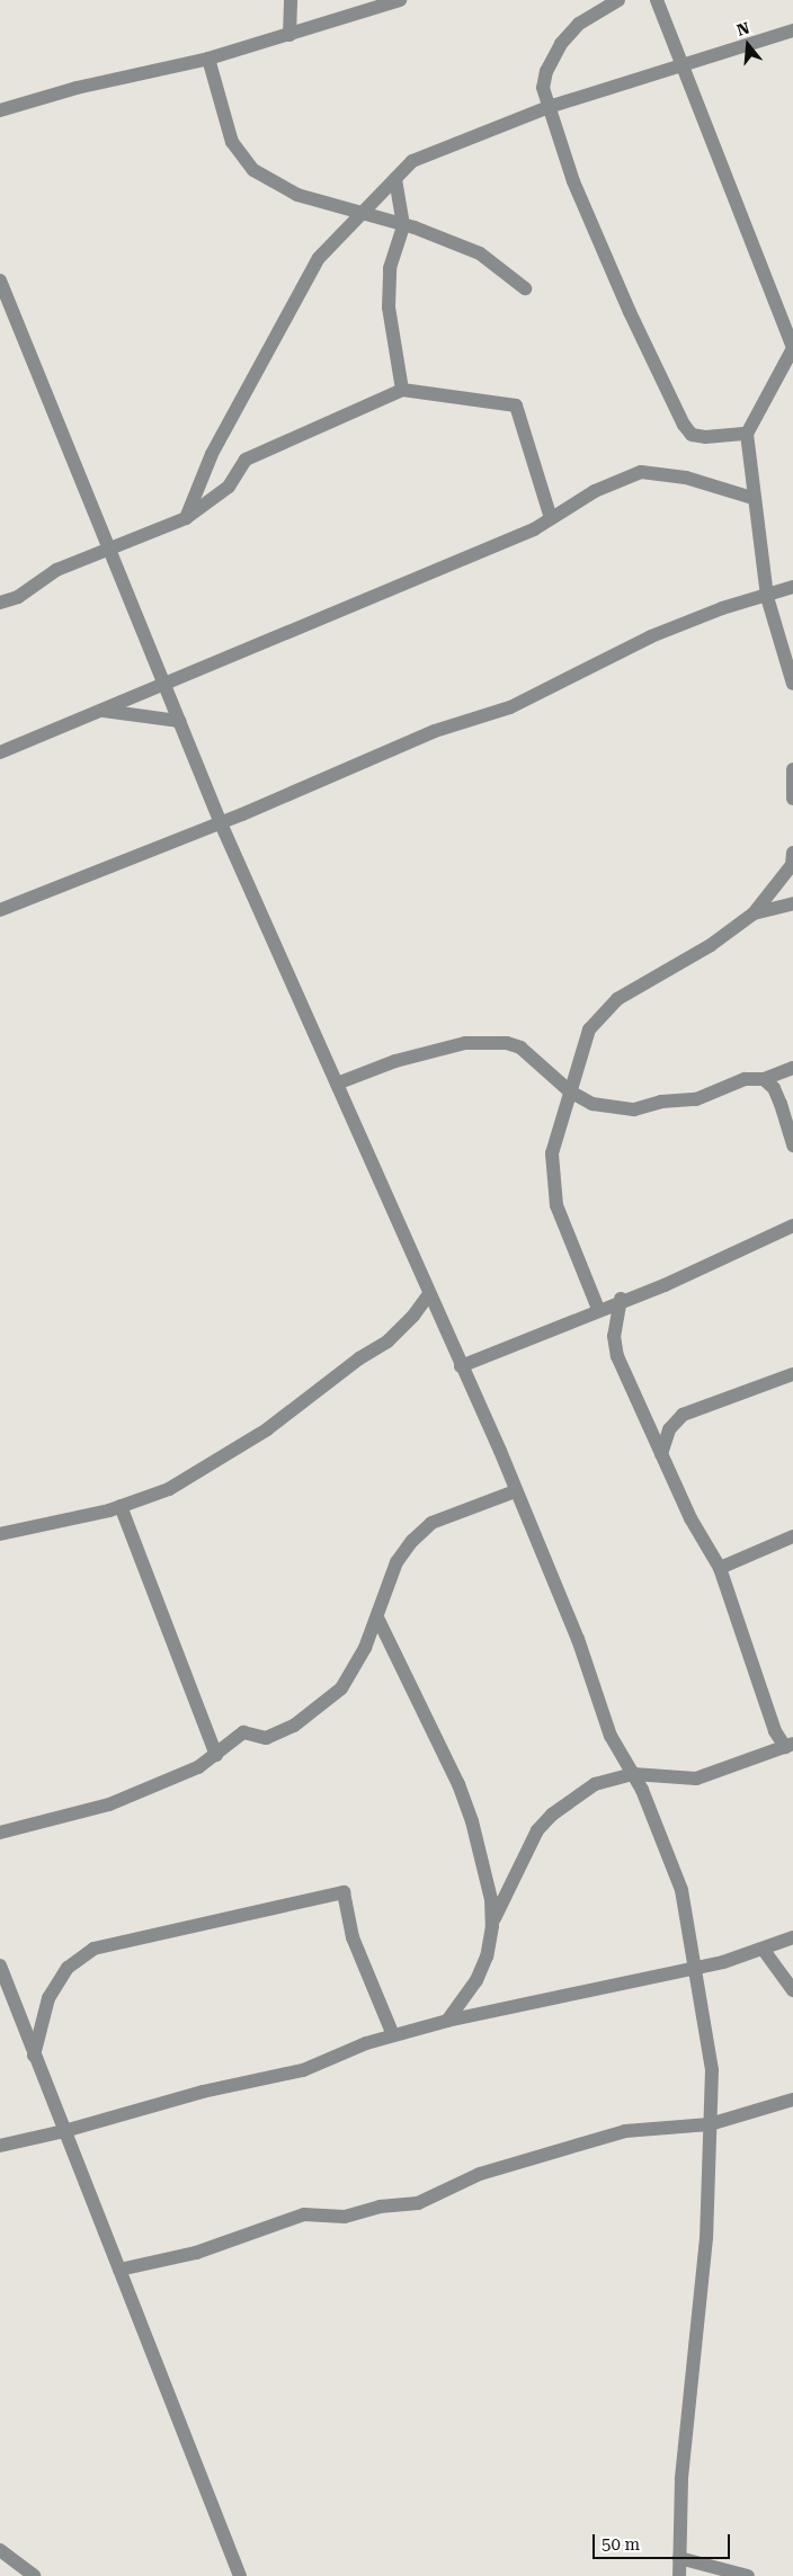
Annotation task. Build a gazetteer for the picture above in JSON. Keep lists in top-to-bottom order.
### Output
{
  "scale_bar": "50 m",
  "north": "top"
}
